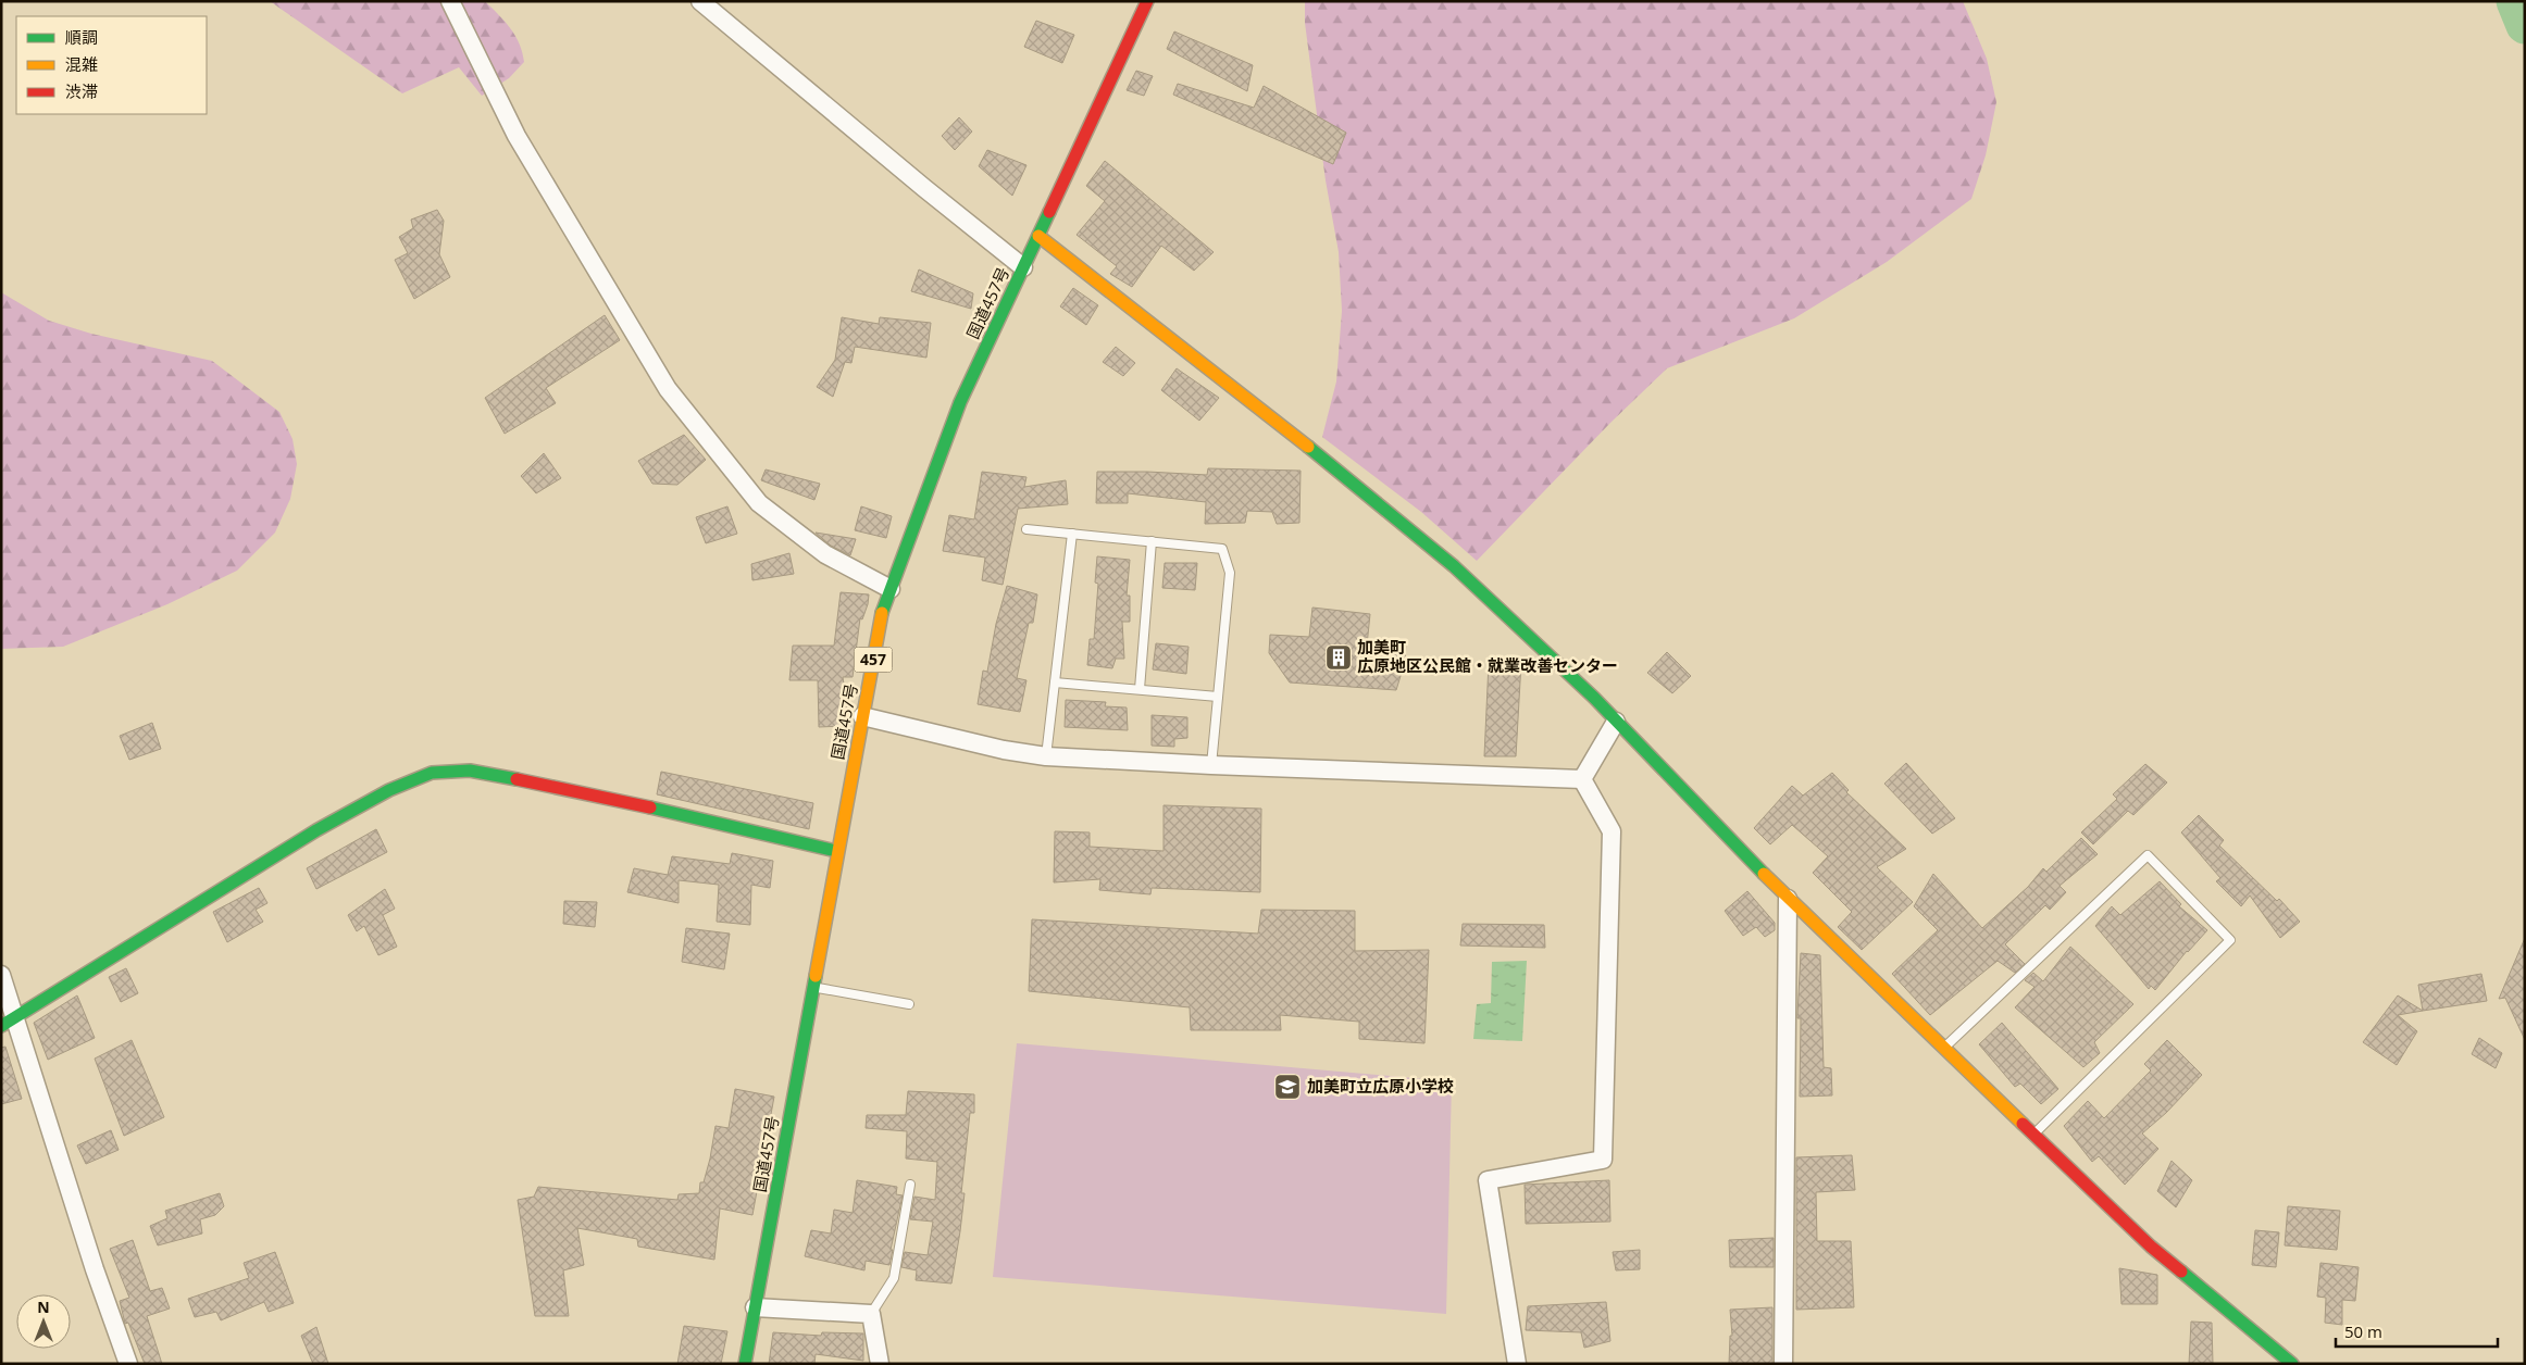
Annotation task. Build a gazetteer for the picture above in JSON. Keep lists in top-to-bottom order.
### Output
{
  "streets": {
    "main road": ["国道457号", "457"]
  },
  "places": {
    "building": ["加美町 広原地区公民館・就業改善センター"],
    "school or university": ["加美町立広原小学校"]
  },
  "legend": ["順調", "混雑", "渋滞"],
  "scale_bar": "50 m",
  "north": "top"
}
